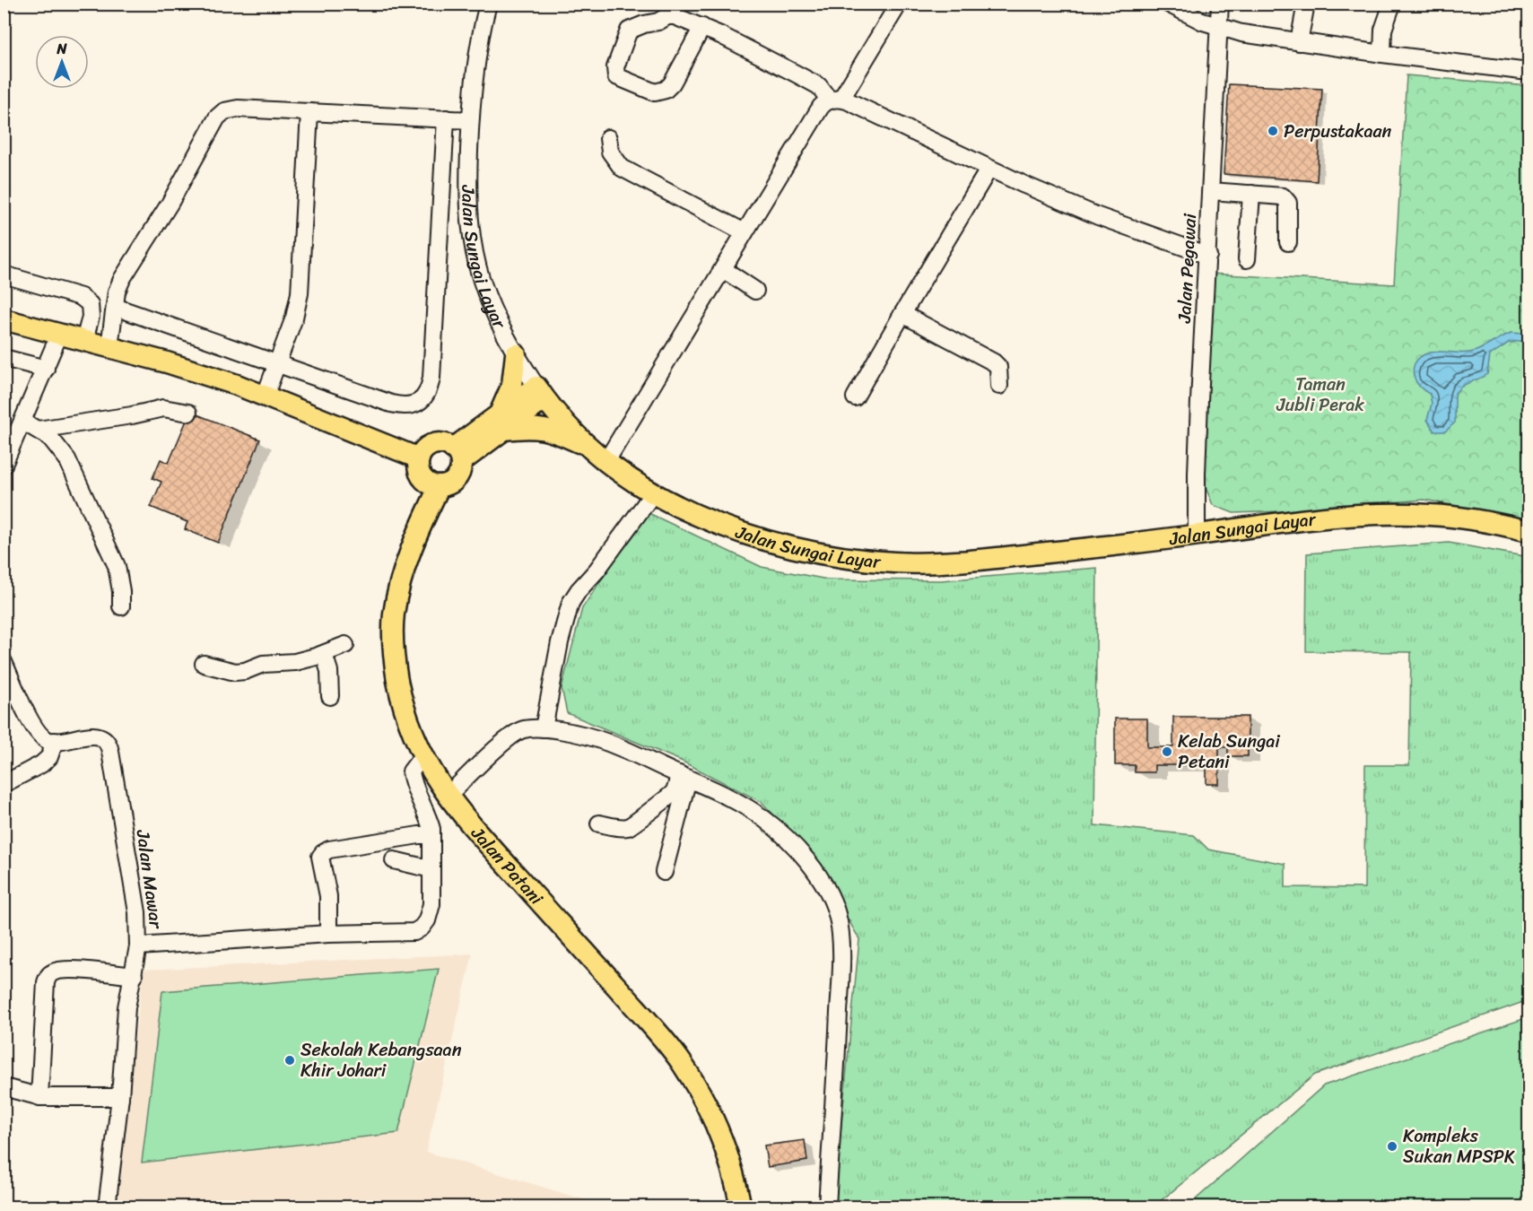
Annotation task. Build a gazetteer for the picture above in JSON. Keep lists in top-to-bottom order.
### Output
{
  "streets": {
    "main road": ["Jalan Sungai Layar", "Jalan Patani"],
    "street": ["Jalan Pegawai", "Jalan Mawar"]
  },
  "crossings": [
    ["Jalan Sungai Layar", "Jalan Pegawai"]
  ],
  "parks": ["Taman Jubli Perak"],
  "places": [
    "Perpustakaan",
    "Kelab Sungai Petani",
    "Sekolah Kebangsaan Khir Johari",
    "Kompleks Sukan MPSPK"
  ],
  "north": "top"
}
